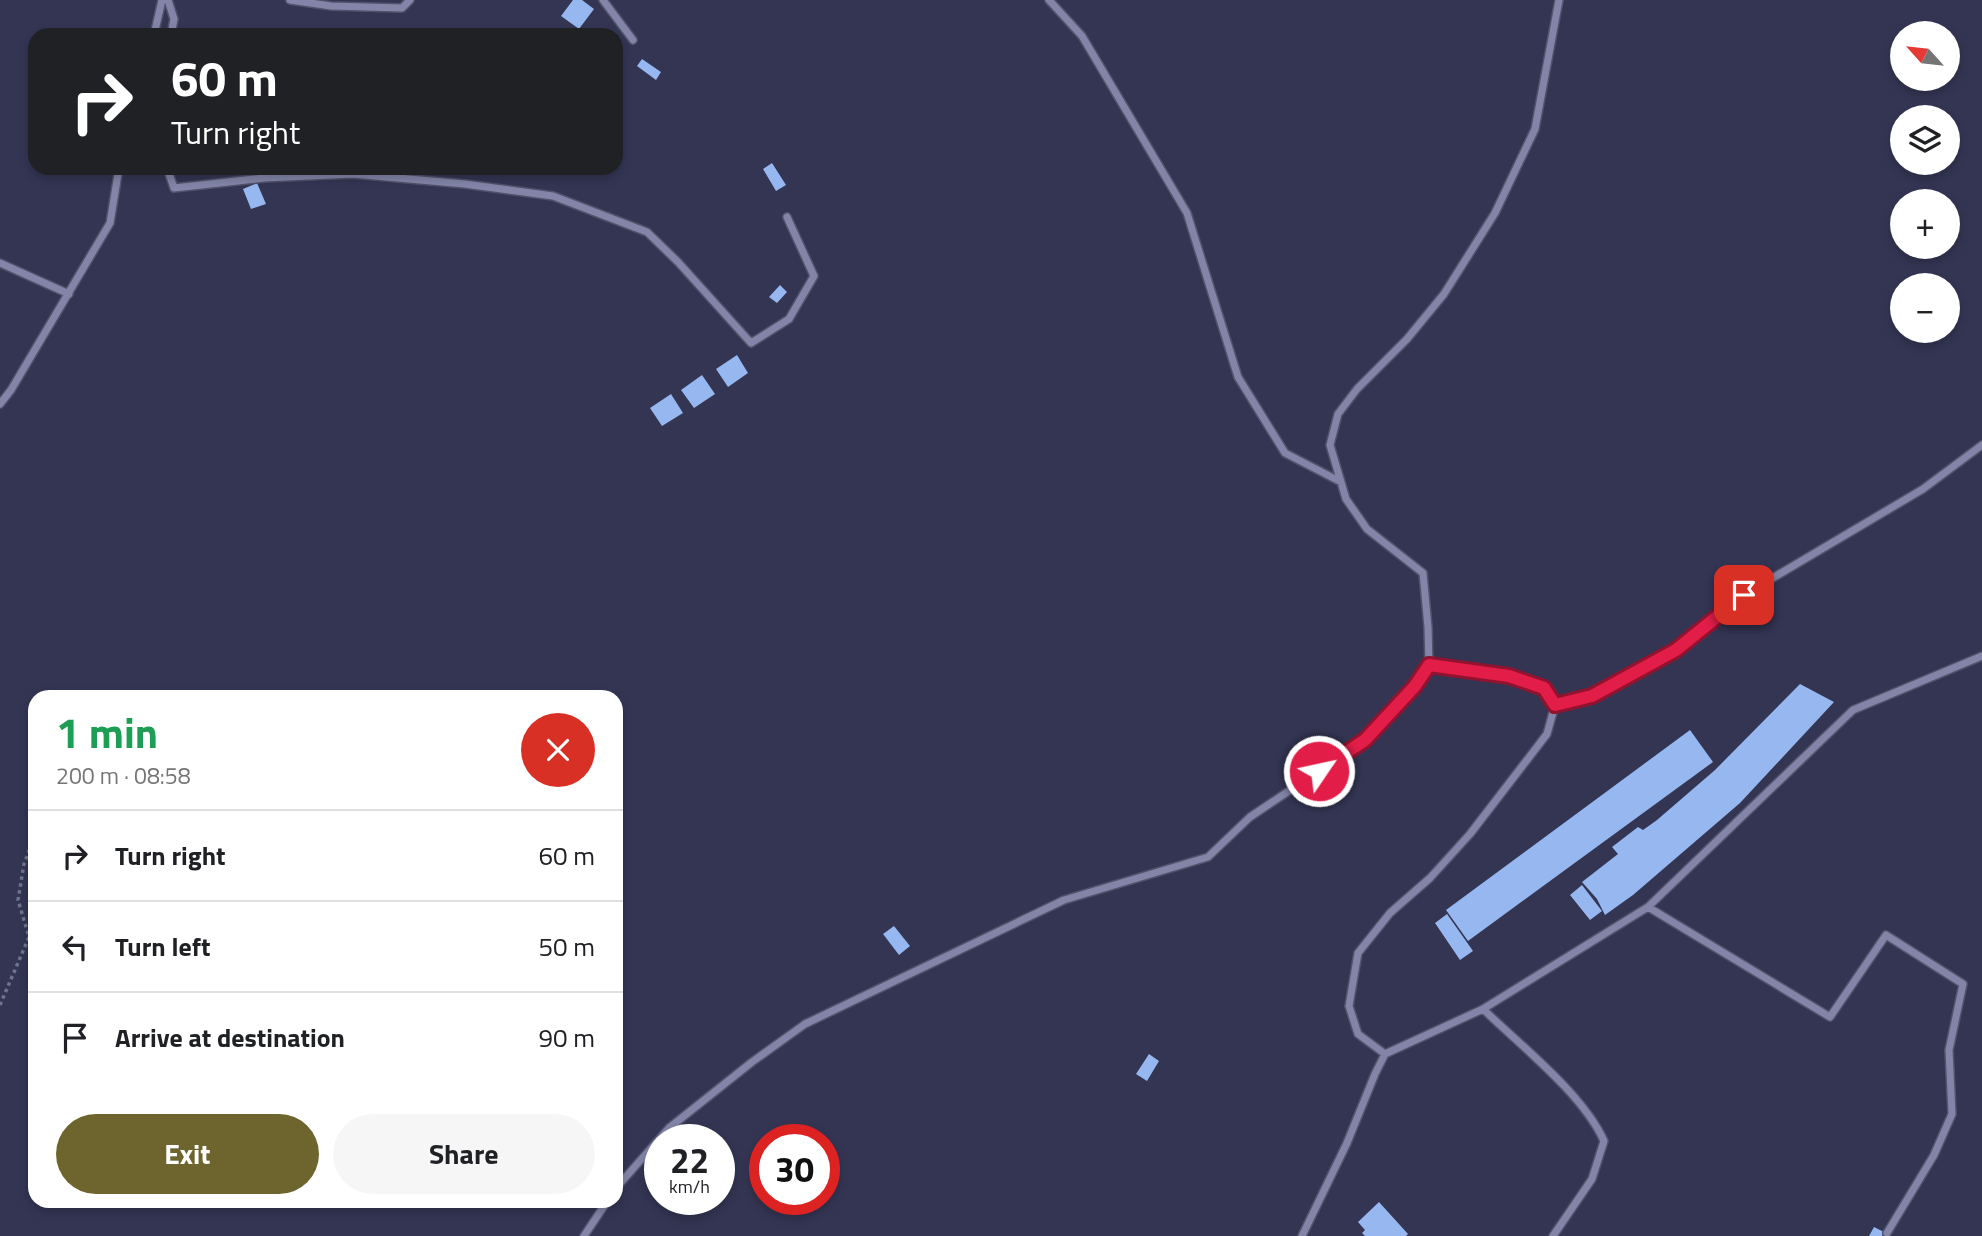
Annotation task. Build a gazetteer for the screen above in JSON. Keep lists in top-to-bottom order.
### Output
{
  "north": "top left",
  "page": {
    "map_buttons": ["+", "−"],
    "turn": ["60 m", "Turn right"],
    "heading": ["1 min", "200 m · 08:58"],
    "list": [
      {
        "name": "Turn right",
        "value": "60 m"
      },
      {
        "name": "Turn left",
        "value": "50 m"
      },
      {
        "name": "Arrive at destination",
        "value": "90 m"
      }
    ],
    "buttons": ["Exit", "Share"],
    "speed": "22 km/h",
    "limit": "30"
  }
}
